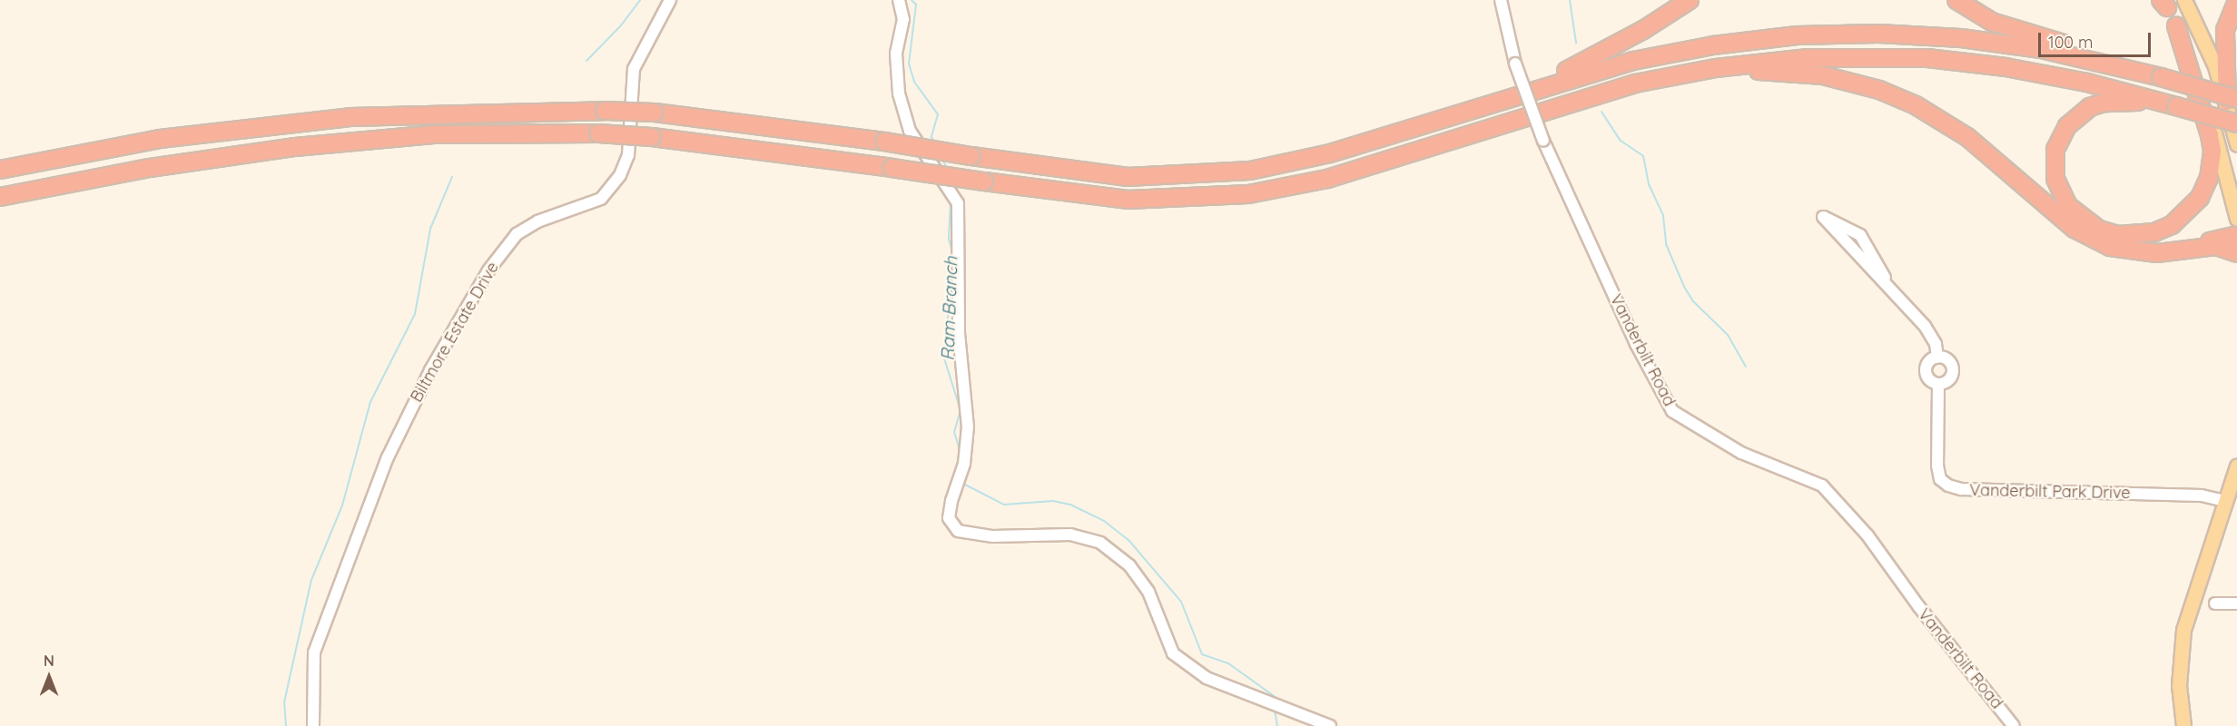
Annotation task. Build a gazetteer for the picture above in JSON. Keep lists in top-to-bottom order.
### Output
{
  "streets": {
    "street": ["Biltmore Estate Drive", "Vanderbilt Road", "Vanderbilt Park Drive"]
  },
  "water": ["Ram Branch"],
  "scale_bar": "100 m",
  "north": "top"
}
